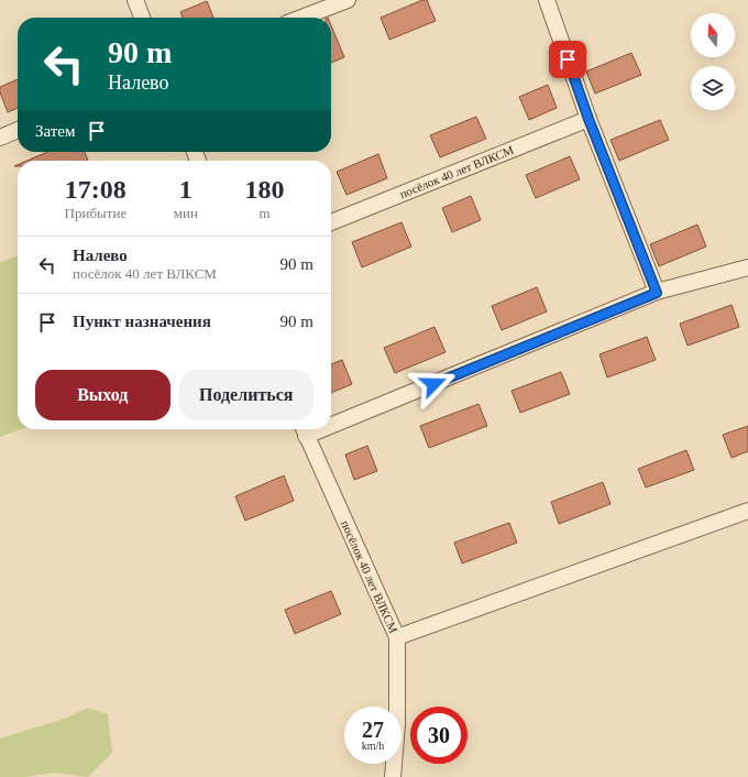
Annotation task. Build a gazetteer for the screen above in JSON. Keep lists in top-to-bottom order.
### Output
{
  "streets": {
    "street": ["посёлок 40 лет ВЛКСМ"]
  },
  "north": "top",
  "page": {
    "turn": ["90 m", "Налево"],
    "then": "Затем",
    "eta": [
      "17:08",
      "Прибытие",
      "1",
      "мин",
      "180",
      "m"
    ],
    "list": [
      {
        "name": "Налево",
        "note": "посёлок 40 лет ВЛКСМ",
        "value": "90 m"
      },
      {
        "name": "Пункт назначения",
        "value": "90 m"
      }
    ],
    "buttons": ["Выход", "Поделиться"],
    "speed": "27 km/h",
    "limit": "30"
  }
}
